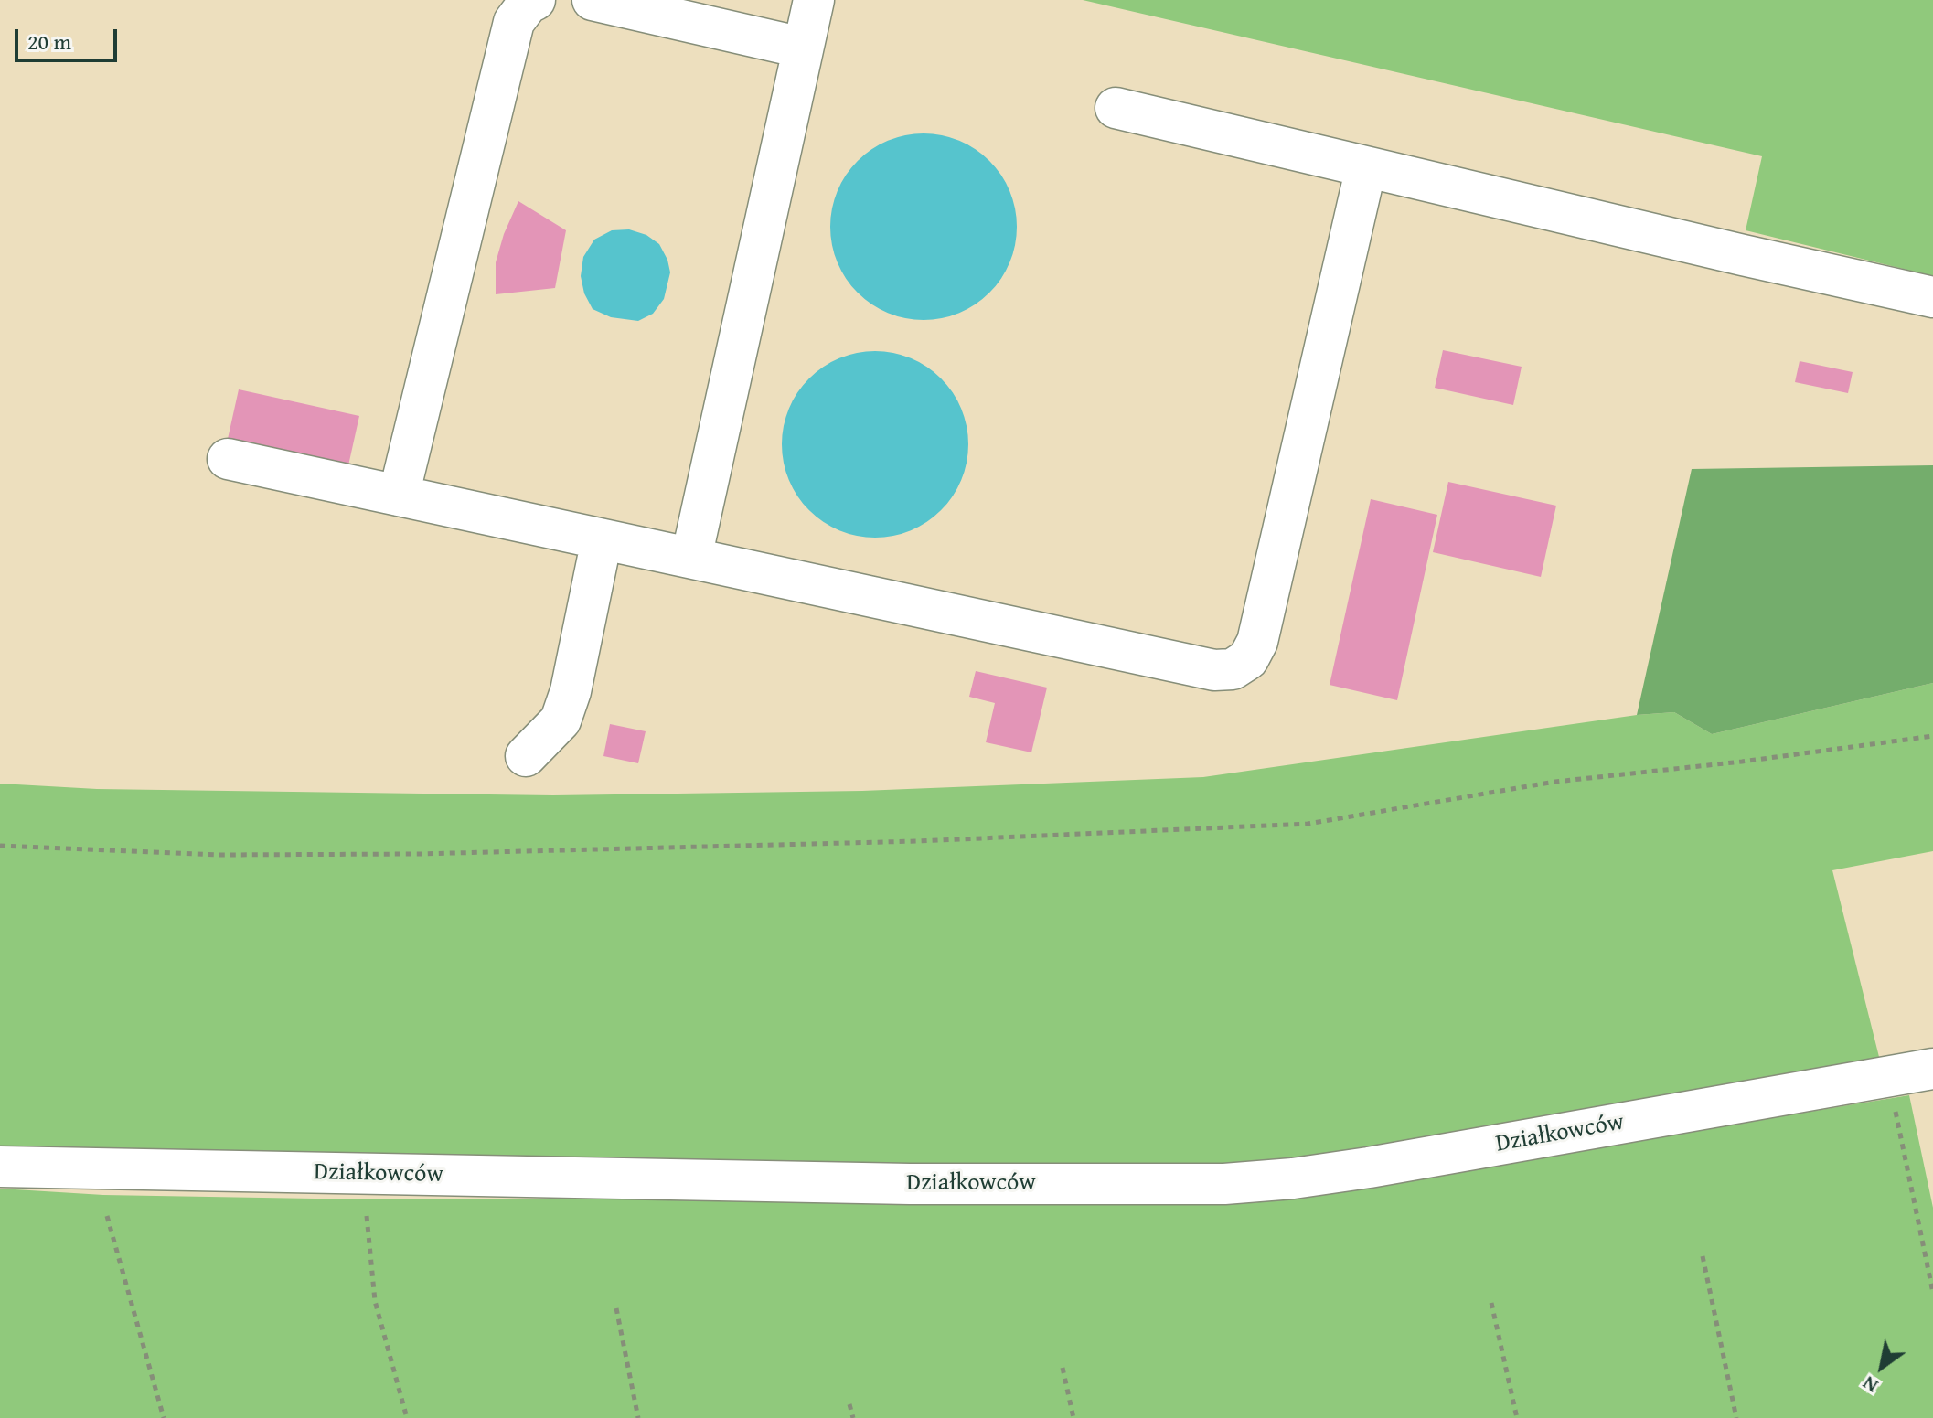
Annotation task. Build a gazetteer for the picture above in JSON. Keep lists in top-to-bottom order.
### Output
{
  "streets": {
    "street": ["Działkowców"]
  },
  "scale_bar": "20 m",
  "north": "bottom left"
}
